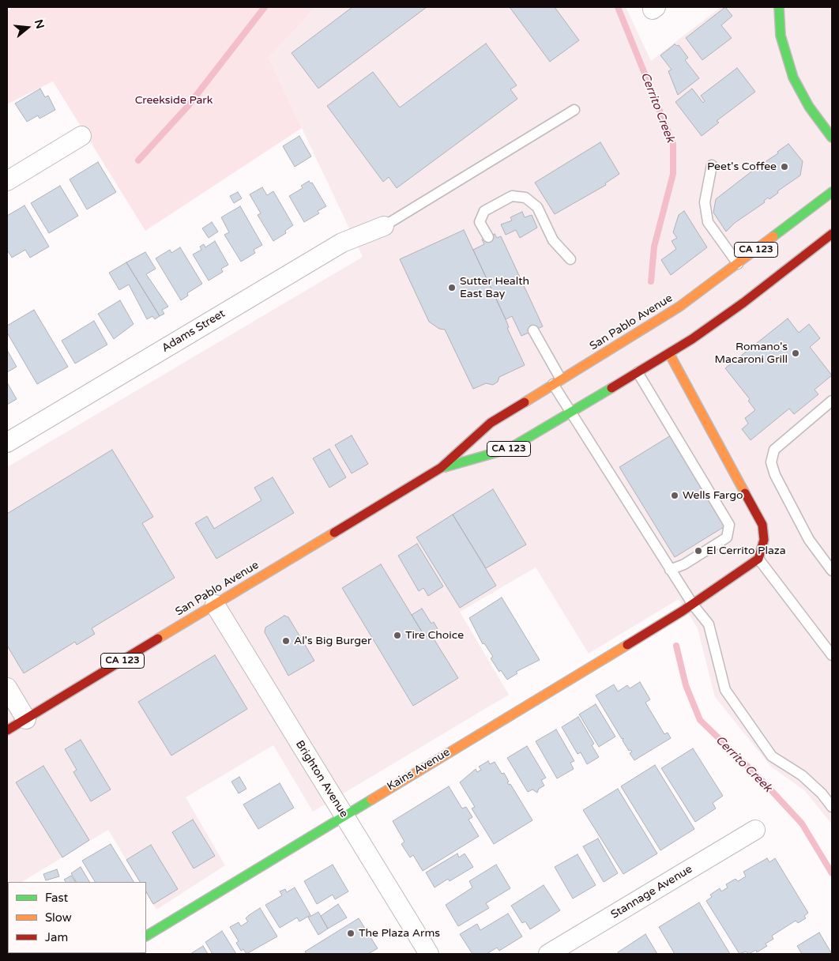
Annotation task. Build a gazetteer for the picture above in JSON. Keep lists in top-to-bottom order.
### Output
{
  "streets": {
    "main road": ["CA 123", "San Pablo Avenue", "Kains Avenue"],
    "street": ["Adams Street", "Brighton Avenue", "Stannage Avenue"]
  },
  "crossings": [
    ["San Pablo Avenue", "Brighton Avenue"],
    ["Kains Avenue", "Brighton Avenue"]
  ],
  "water": ["Cerrito Creek"],
  "parks": ["Creekside Park"],
  "places": [
    "Peet's Coffee",
    "Sutter Health East Bay",
    "Romano's Macaroni Grill",
    "Wells Fargo",
    "El Cerrito Plaza",
    "Tire Choice",
    "Al's Big Burger",
    "The Plaza Arms"
  ],
  "legend": ["Fast", "Slow", "Jam"],
  "north": "right"
}
